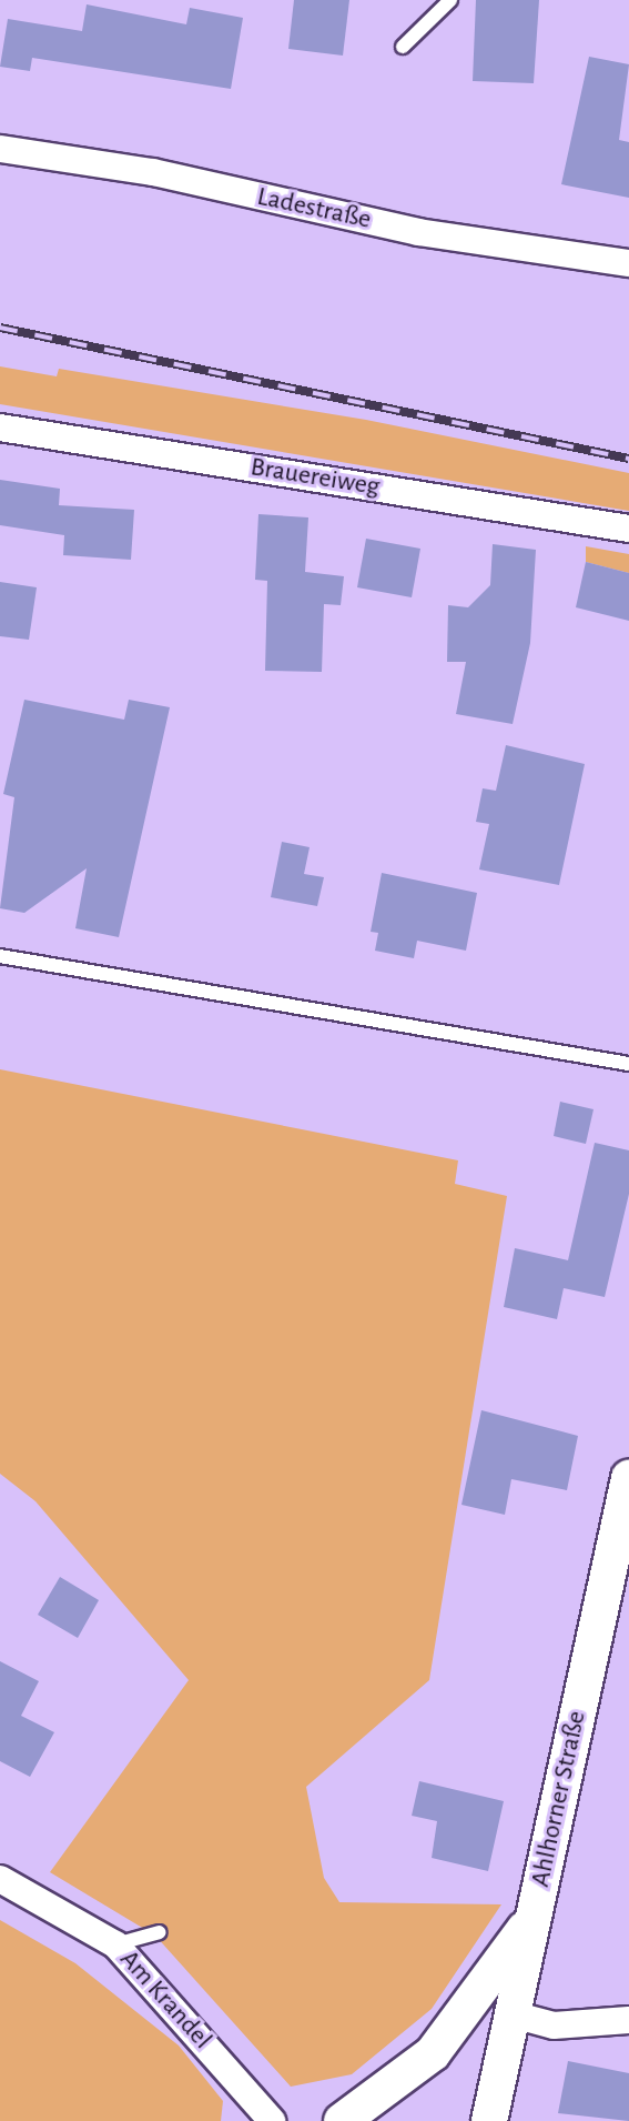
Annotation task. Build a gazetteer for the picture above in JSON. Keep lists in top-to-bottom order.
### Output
{
  "streets": {
    "street": [
      "Ladestraße",
      "Brauereiweg",
      "Ahlhorner Straße",
      "Am Krandel"
    ]
  }
}
